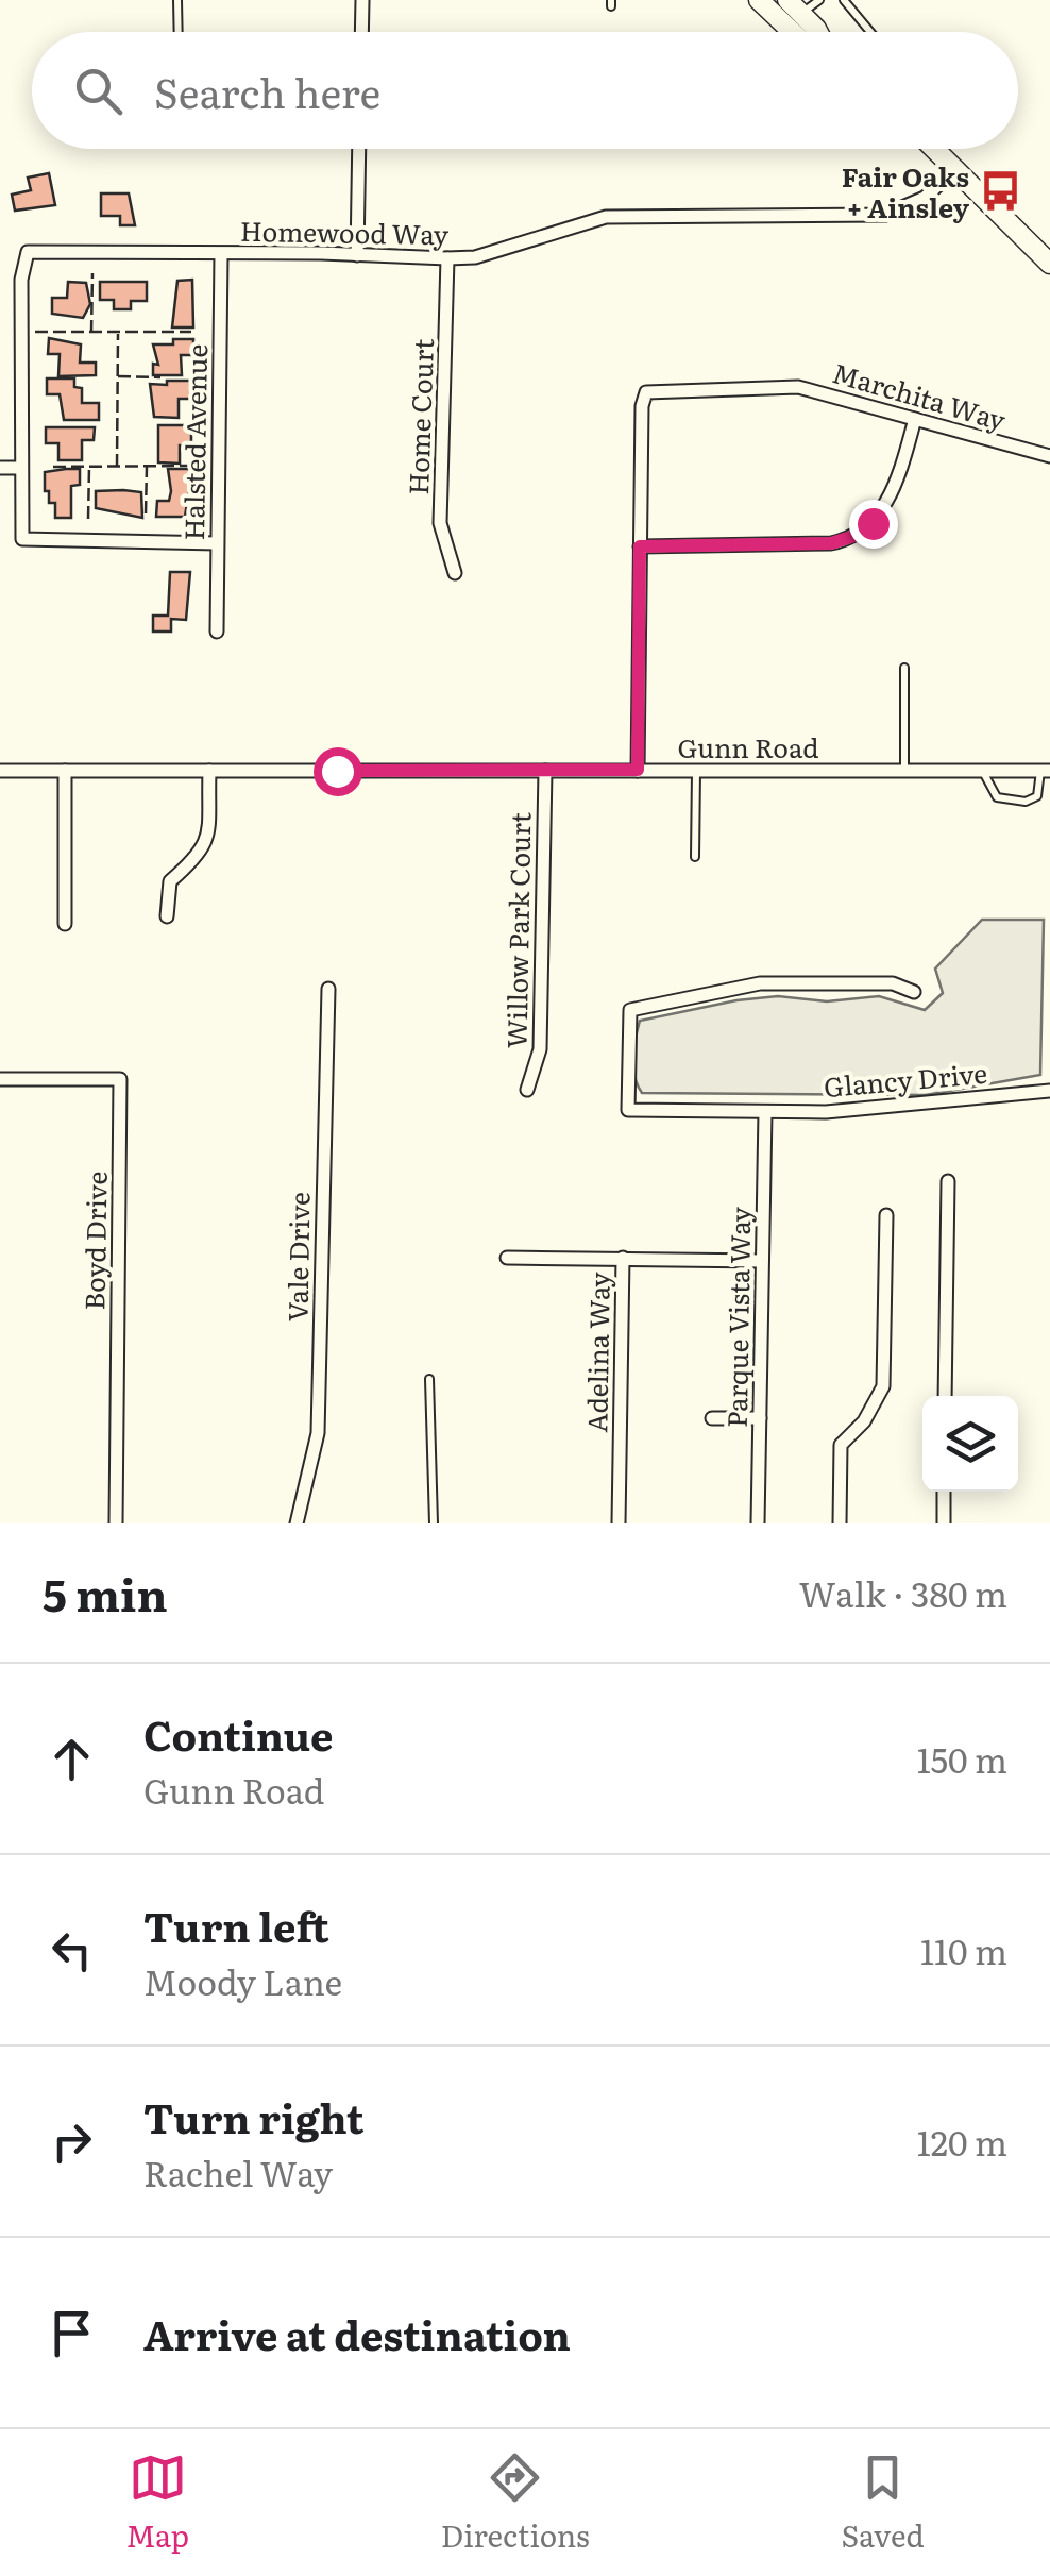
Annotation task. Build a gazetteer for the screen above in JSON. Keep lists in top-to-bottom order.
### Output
{
  "streets": {
    "street": [
      "Homewood Way",
      "Marchita Way",
      "Home Court",
      "Halsted Avenue",
      "Gunn Road",
      "Willow Park Court",
      "Glancy Drive",
      "Boyd Drive",
      "Vale Drive",
      "Parque Vista Way",
      "Adelina Way"
    ]
  },
  "crossings": [
    ["Homewood Way", "Home Court"],
    ["Homewood Way", "Halsted Avenue"],
    ["Gunn Road", "Willow Park Court"],
    ["Glancy Drive", "Parque Vista Way"],
    ["Parque Vista Way", "Adelina Way"]
  ],
  "places": {
    "bus stop": ["Fair Oaks + Ainsley"]
  },
  "page": {
    "search": "Search here",
    "heading": ["5 min", "Walk · 380 m"],
    "list": [
      ["Continue", "Gunn Road", "150 m"],
      ["Turn left", "Moody Lane", "110 m"],
      ["Turn right", "Rachel Way", "120 m"],
      "Arrive at destination"
    ],
    "nav": ["Map", "Directions", "Saved"]
  }
}
